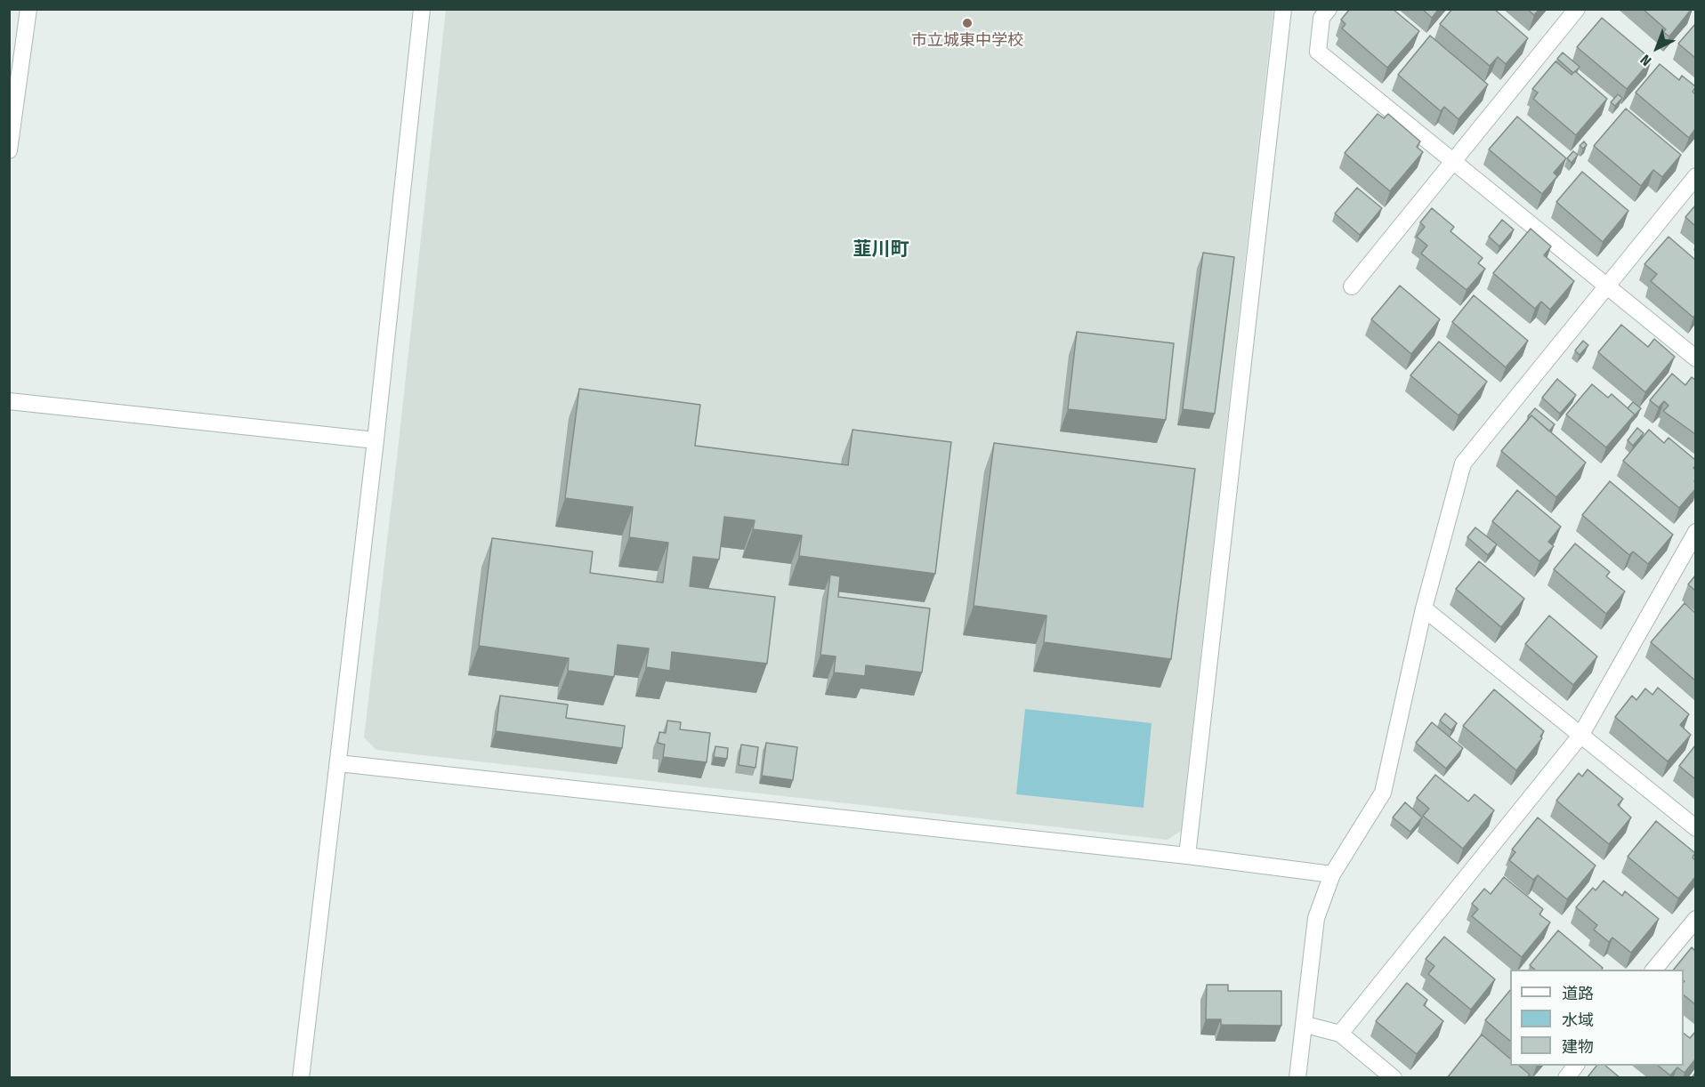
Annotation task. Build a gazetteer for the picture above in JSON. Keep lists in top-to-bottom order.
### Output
{
  "districts": ["韮川町"],
  "places": ["市立城東中学校"],
  "legend": ["道路", "水域", "建物"],
  "north": "bottom left"
}
